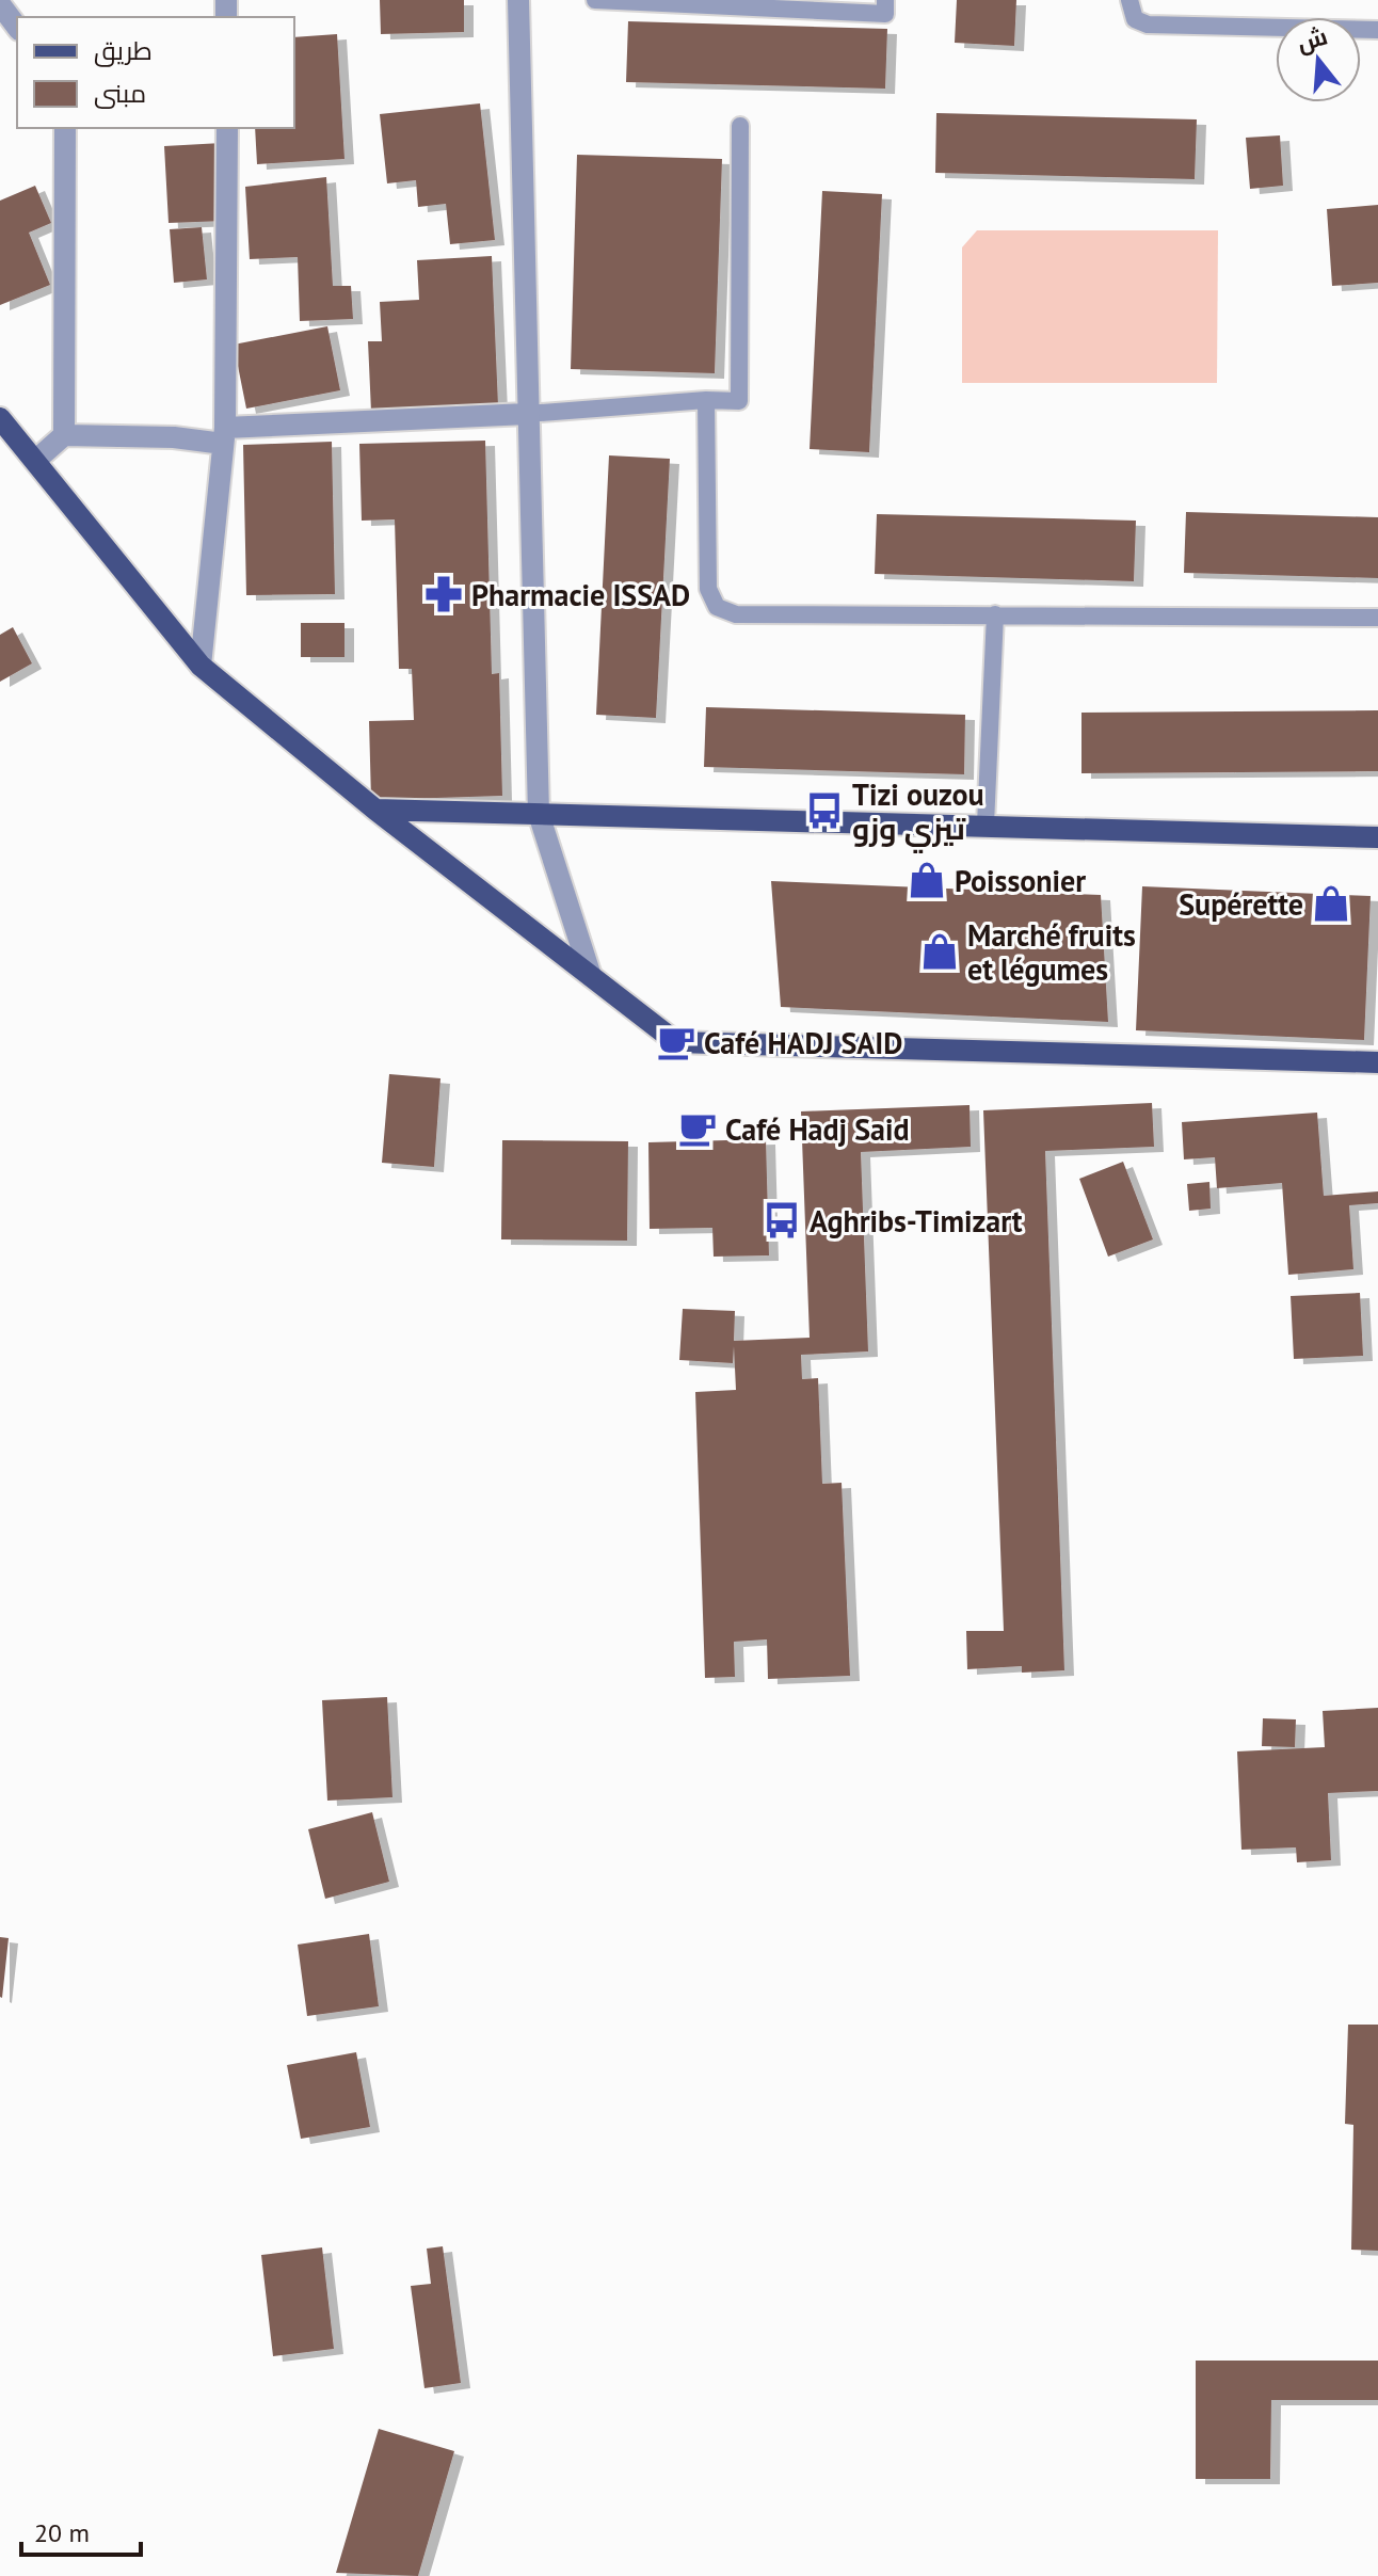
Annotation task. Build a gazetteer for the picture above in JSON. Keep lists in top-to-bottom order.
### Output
{
  "places": {
    "pharmacy": ["Pharmacie ISSAD"],
    "bus stop": ["Tizi ouzou تيزي وزو", "Aghribs-Timizart"],
    "shop": ["Poissonier", "Supérette", "Marché fruits et légumes"],
    "cafe": ["Café HADJ SAID", "Café Hadj Said"]
  },
  "legend": ["طريق", "مبنى"],
  "scale_bar": "20 m",
  "north": "top"
}
